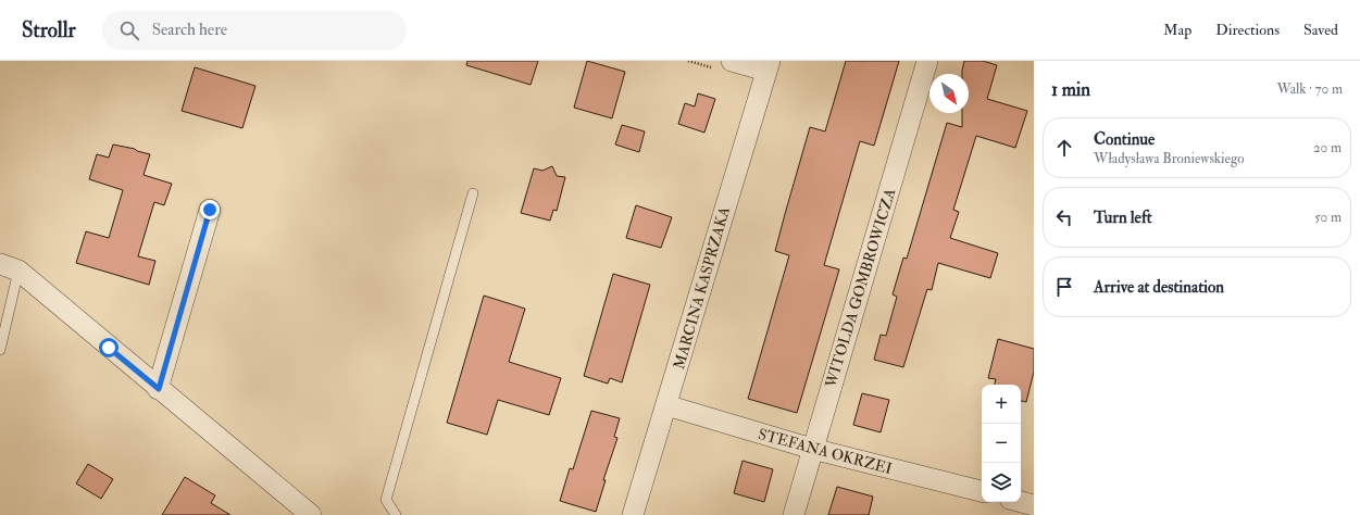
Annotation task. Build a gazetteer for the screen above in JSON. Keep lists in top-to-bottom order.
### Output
{
  "streets": {
    "street": ["MARCINA KASPRZAKA", "WITOLDA GOMBROWICZA", "STEFANA OKRZEI"]
  },
  "crossings": [
    ["MARCINA KASPRZAKA", "STEFANA OKRZEI"],
    ["WITOLDA GOMBROWICZA", "STEFANA OKRZEI"]
  ],
  "north": "bottom right",
  "page": {
    "header": "Strollr",
    "search": "Search here",
    "nav": ["Map", "Directions", "Saved"],
    "heading": ["1 min", "Walk · 70 m"],
    "list": [
      ["Continue", "Władysława Broniewskiego", "20 m"],
      ["Turn left", "50 m"],
      "Arrive at destination"
    ],
    "map_buttons": ["+", "−"]
  }
}
